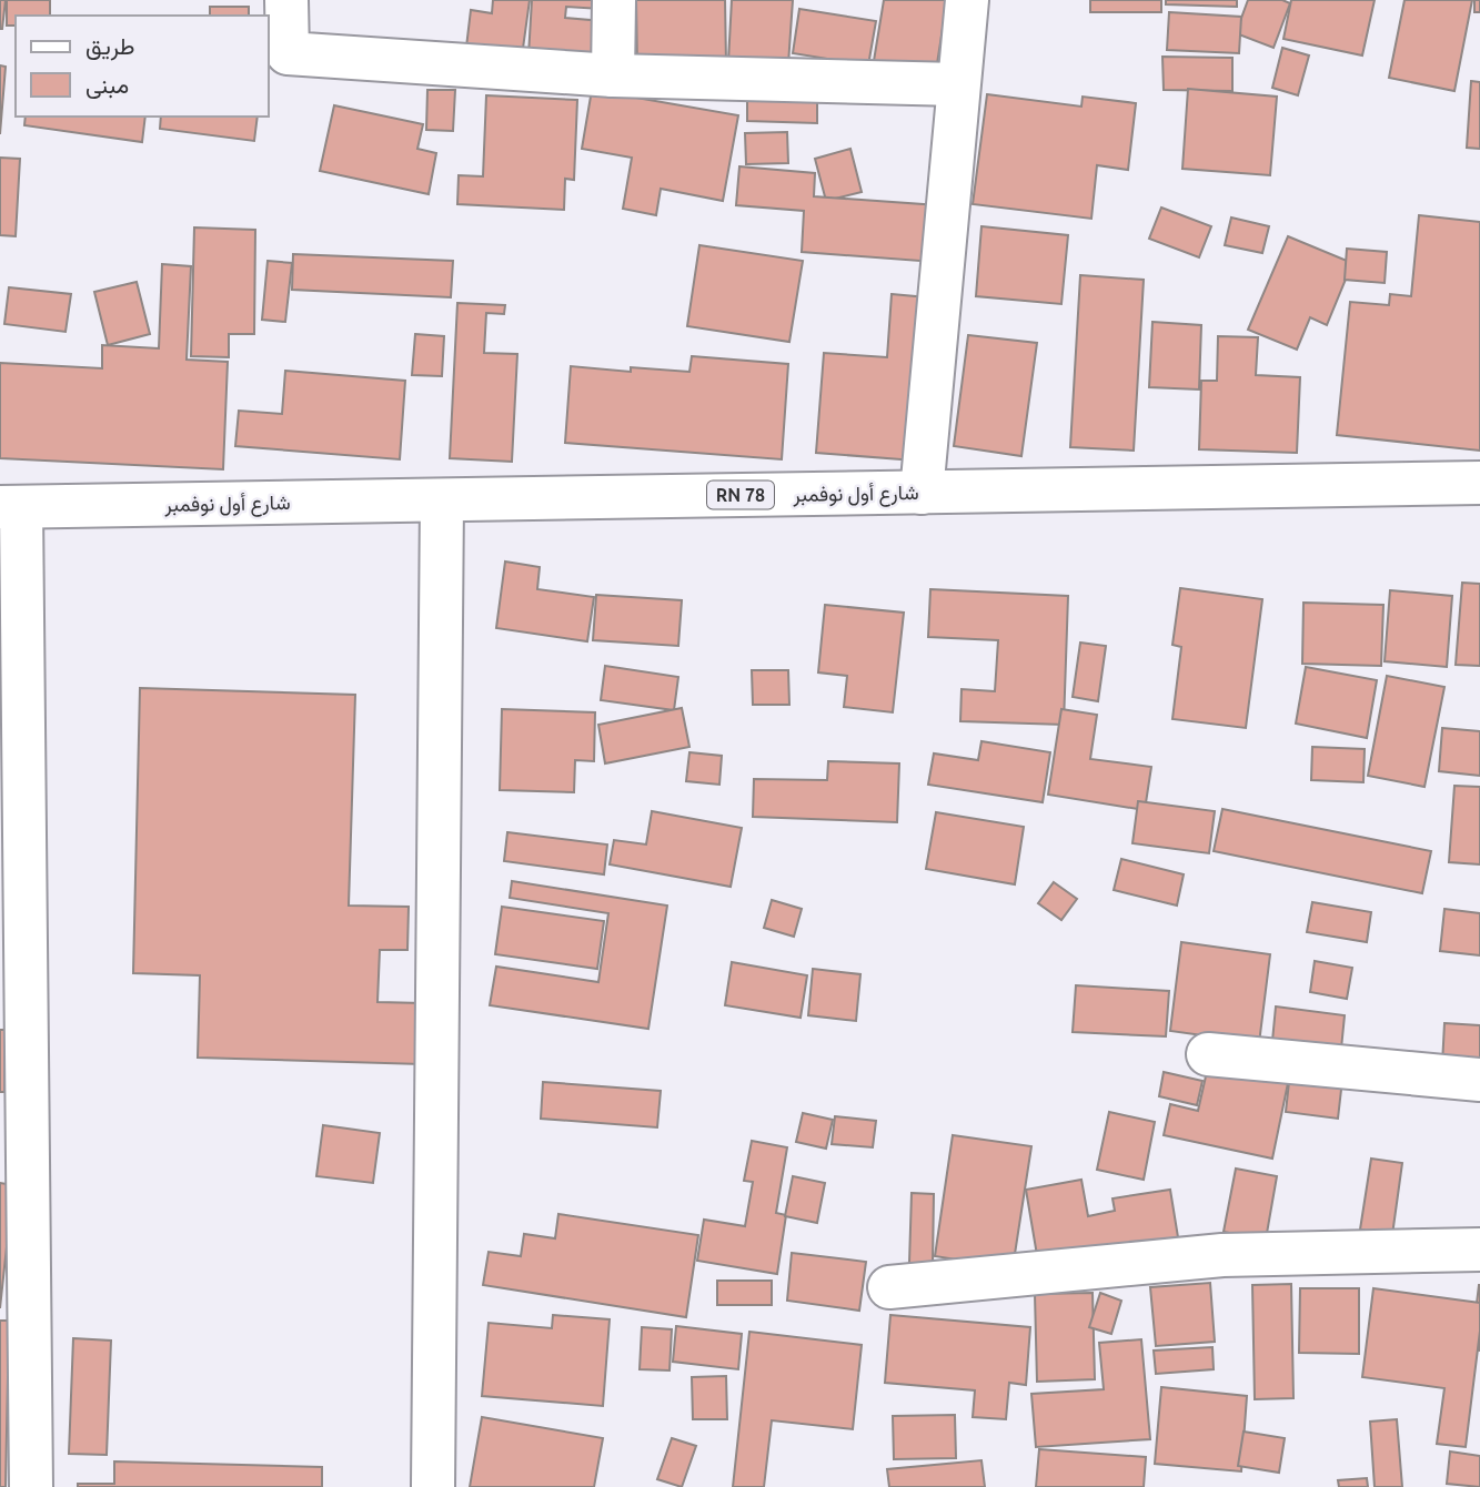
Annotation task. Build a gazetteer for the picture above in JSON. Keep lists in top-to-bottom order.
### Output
{
  "streets": {
    "street": ["شارع أول نوفمبر", "RN 78"]
  },
  "legend": ["طريق", "مبنى"]
}
